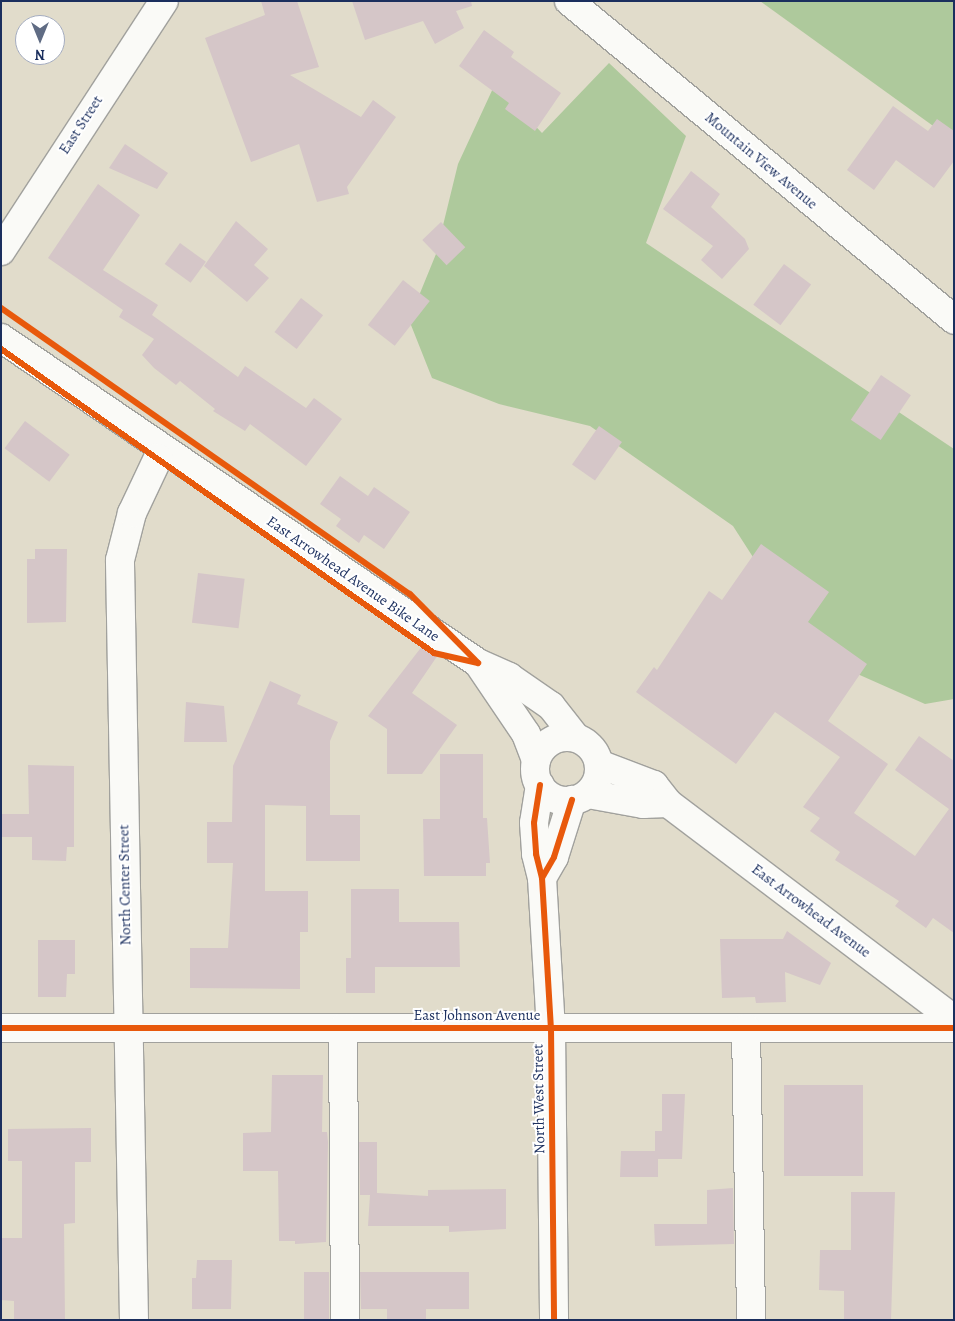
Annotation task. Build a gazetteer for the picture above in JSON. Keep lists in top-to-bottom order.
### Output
{
  "streets": {
    "street": [
      "East Street",
      "Mountain View Avenue",
      "North Center Street",
      "East Arrowhead Avenue",
      "East Johnson Avenue",
      "North West Street"
    ],
    "cycle path": ["East Arrowhead Avenue Bike Lane"]
  },
  "crossings": [
    ["North Center Street", "East Johnson Avenue"],
    ["East Arrowhead Avenue", "North West Street"],
    ["East Johnson Avenue", "North West Street"]
  ],
  "north": "bottom"
}
